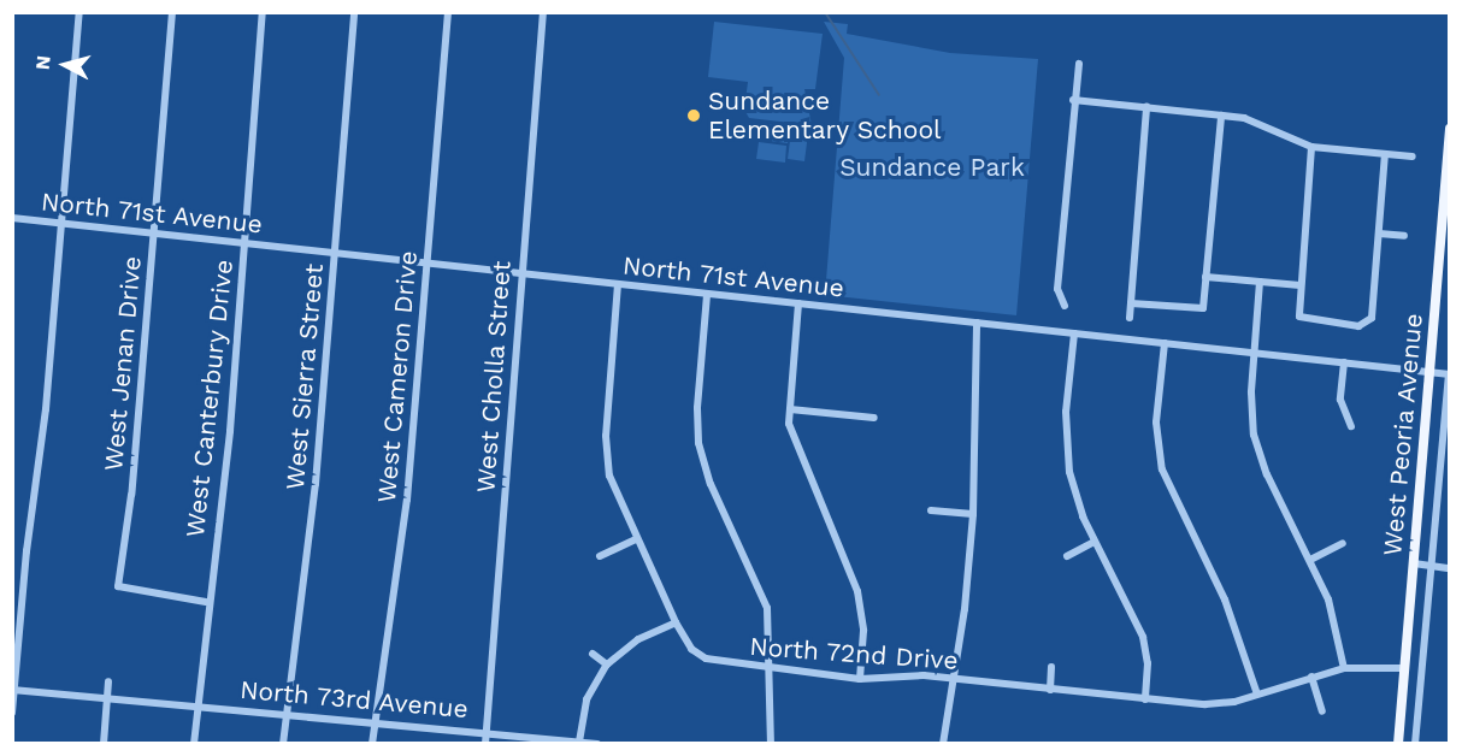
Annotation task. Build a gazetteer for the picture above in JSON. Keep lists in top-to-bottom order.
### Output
{
  "streets": {
    "main road": ["West Peoria Avenue"],
    "street": [
      "North 71st Avenue",
      "West Jenan Drive",
      "West Sierra Street",
      "West Cameron Drive",
      "West Cholla Street",
      "West Canterbury Drive",
      "North 72nd Drive",
      "North 73rd Avenue"
    ]
  },
  "crossings": [
    ["North 71st Avenue", "West Jenan Drive"],
    ["North 71st Avenue", "West Sierra Street"],
    ["North 71st Avenue", "West Cameron Drive"],
    ["North 71st Avenue", "West Cholla Street"],
    ["North 71st Avenue", "West Canterbury Drive"],
    ["North 71st Avenue", "West Peoria Avenue"],
    ["North 71st Avenue", "North 72nd Drive"],
    ["West Jenan Drive", "West Canterbury Drive"],
    ["West Sierra Street", "North 73rd Avenue"],
    ["West Cameron Drive", "North 73rd Avenue"],
    ["West Cholla Street", "North 73rd Avenue"],
    ["West Canterbury Drive", "North 73rd Avenue"],
    ["West Peoria Avenue", "North 72nd Drive"]
  ],
  "parks": ["Sundance Park"],
  "places": ["Sundance Elementary School"],
  "north": "left"
}
